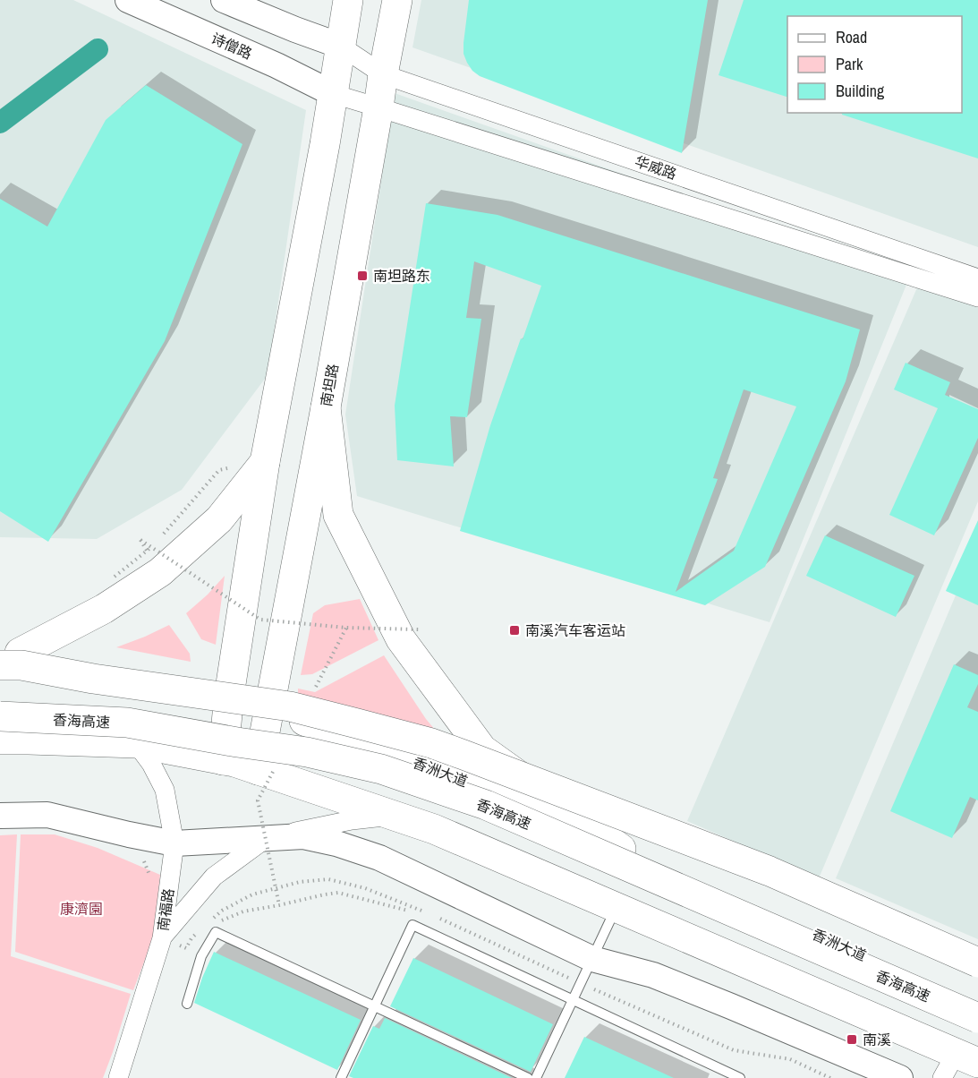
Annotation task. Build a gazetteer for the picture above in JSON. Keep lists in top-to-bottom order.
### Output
{
  "streets": {
    "main road": ["南坦路", "香海高速", "香洲大道"],
    "street": ["诗僧路", "华威路", "南福路"]
  },
  "crossings": [
    ["华威路", "南坦路"],
    ["南坦路", "香洲大道"]
  ],
  "parks": ["康濟園"],
  "places": {
    "transit": ["南坦路东", "南溪汽车客运站", "南溪"]
  },
  "legend": ["Road", "Park", "Building"]
}
